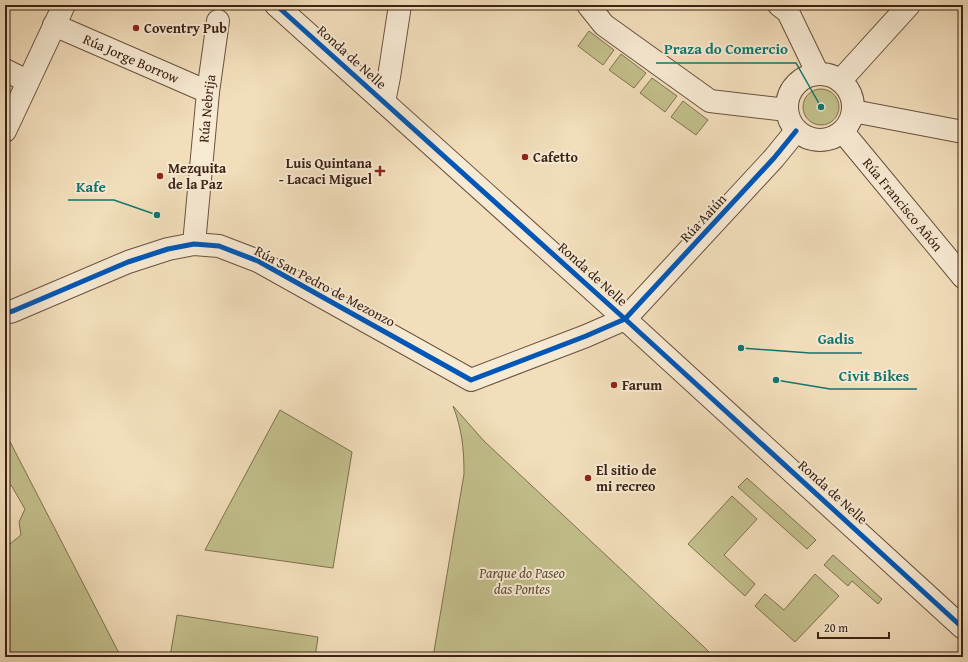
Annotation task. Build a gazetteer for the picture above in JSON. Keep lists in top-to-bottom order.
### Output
{
  "streets": {
    "street": [
      "Ronda de Nelle",
      "Rúa Jorge Borrow",
      "Rúa Nebrija",
      "Rúa Francisco Añón",
      "Rúa Aaiún",
      "Rúa San Pedro de Mezonzo"
    ]
  },
  "crossings": [
    ["Ronda de Nelle", "Rúa Aaiún"],
    ["Ronda de Nelle", "Rúa San Pedro de Mezonzo"],
    ["Rúa Jorge Borrow", "Rúa Nebrija"],
    ["Rúa Nebrija", "Rúa San Pedro de Mezonzo"],
    ["Rúa Francisco Añón", "Rúa Aaiún"],
    ["Rúa Aaiún", "Rúa San Pedro de Mezonzo"]
  ],
  "parks": ["Parque do Paseo das Pontes"],
  "places": {
    "other": [
      "Coventry Pub",
      "Praza do Comercio",
      "Cafetto",
      "Mezquita de la Paz",
      "Kafe",
      "Gadis",
      "Civit Bikes",
      "Farum",
      "El sitio de mi recreo"
    ],
    "health": ["Luis Quintana - Lacaci Miguel"]
  },
  "scale_bar": "20 m"
}
